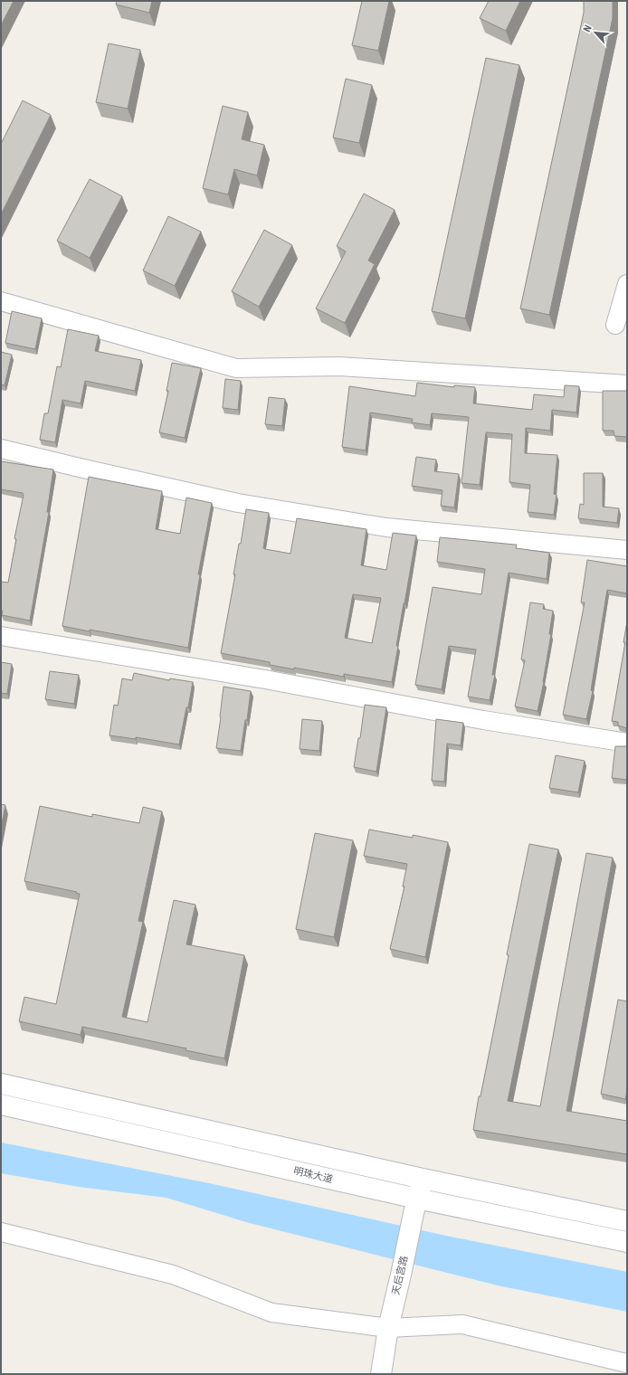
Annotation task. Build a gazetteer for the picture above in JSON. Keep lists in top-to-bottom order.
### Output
{
  "streets": {
    "main road": ["明珠大道", "天后宫路"]
  },
  "crossings": [
    ["明珠大道", "天后宫路"]
  ],
  "north": "top left"
}
